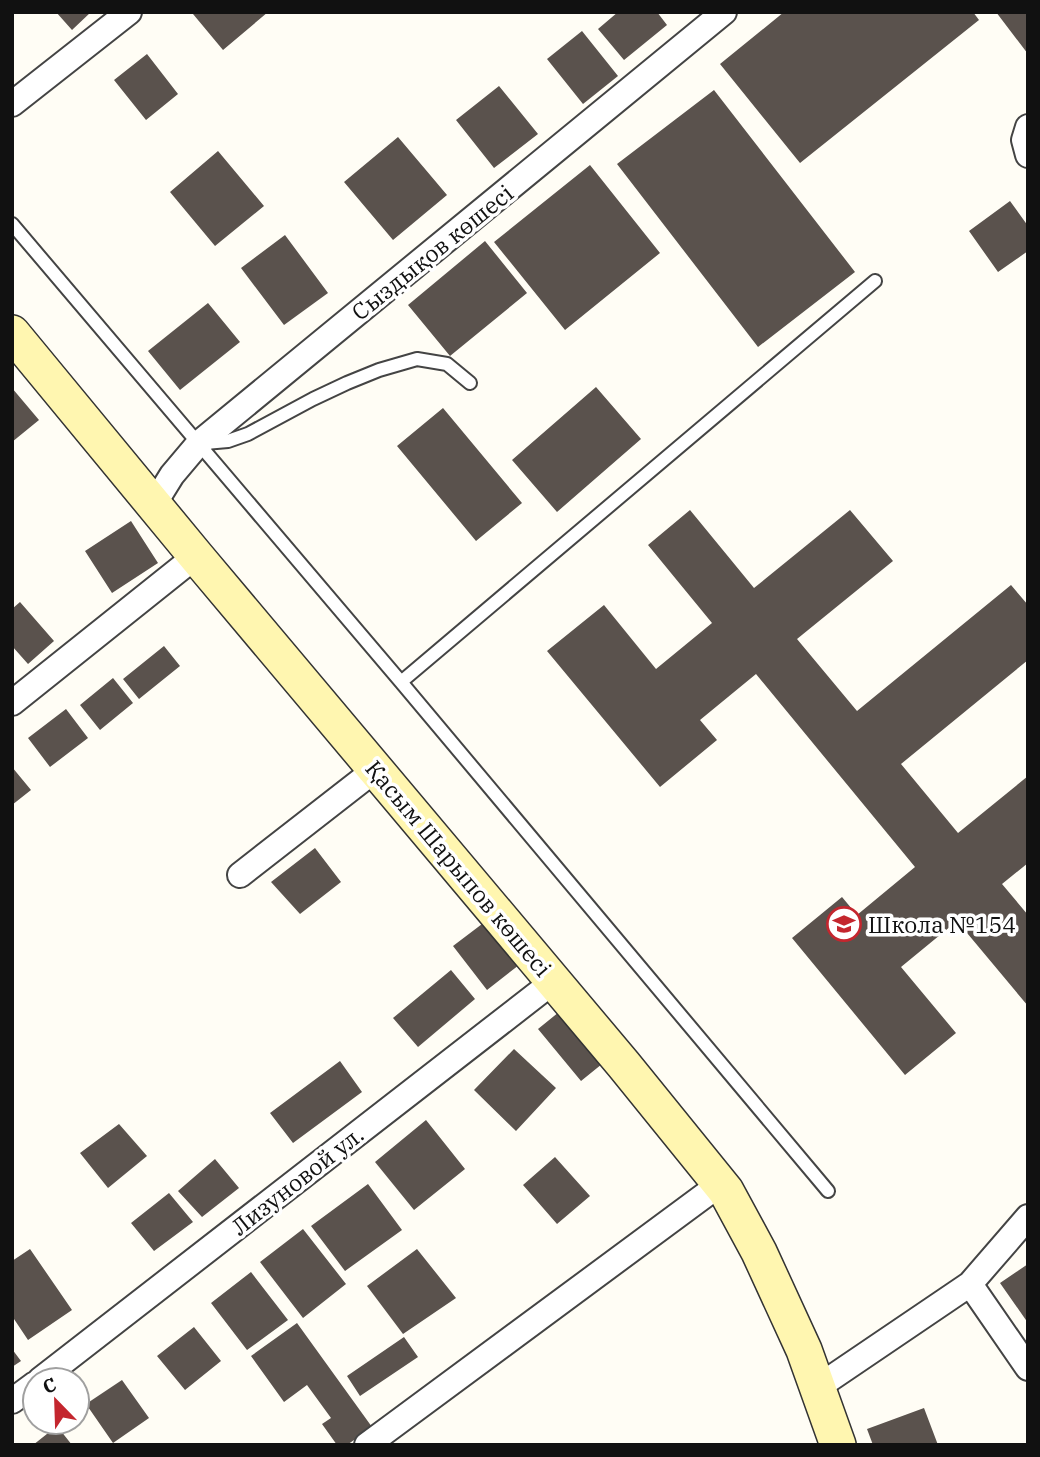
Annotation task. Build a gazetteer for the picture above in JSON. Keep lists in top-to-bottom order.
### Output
{
  "streets": {
    "street": ["Сыздықов көшесі", "Қасым Шарыпов көшесі", "Лизуновой ул."]
  },
  "crossings": [
    ["Сыздықов көшесі", "Қасым Шарыпов көшесі"],
    ["Қасым Шарыпов көшесі", "Лизуновой ул."]
  ],
  "places": {
    "school or university": ["Школа №154"]
  },
  "north": "top left"
}
